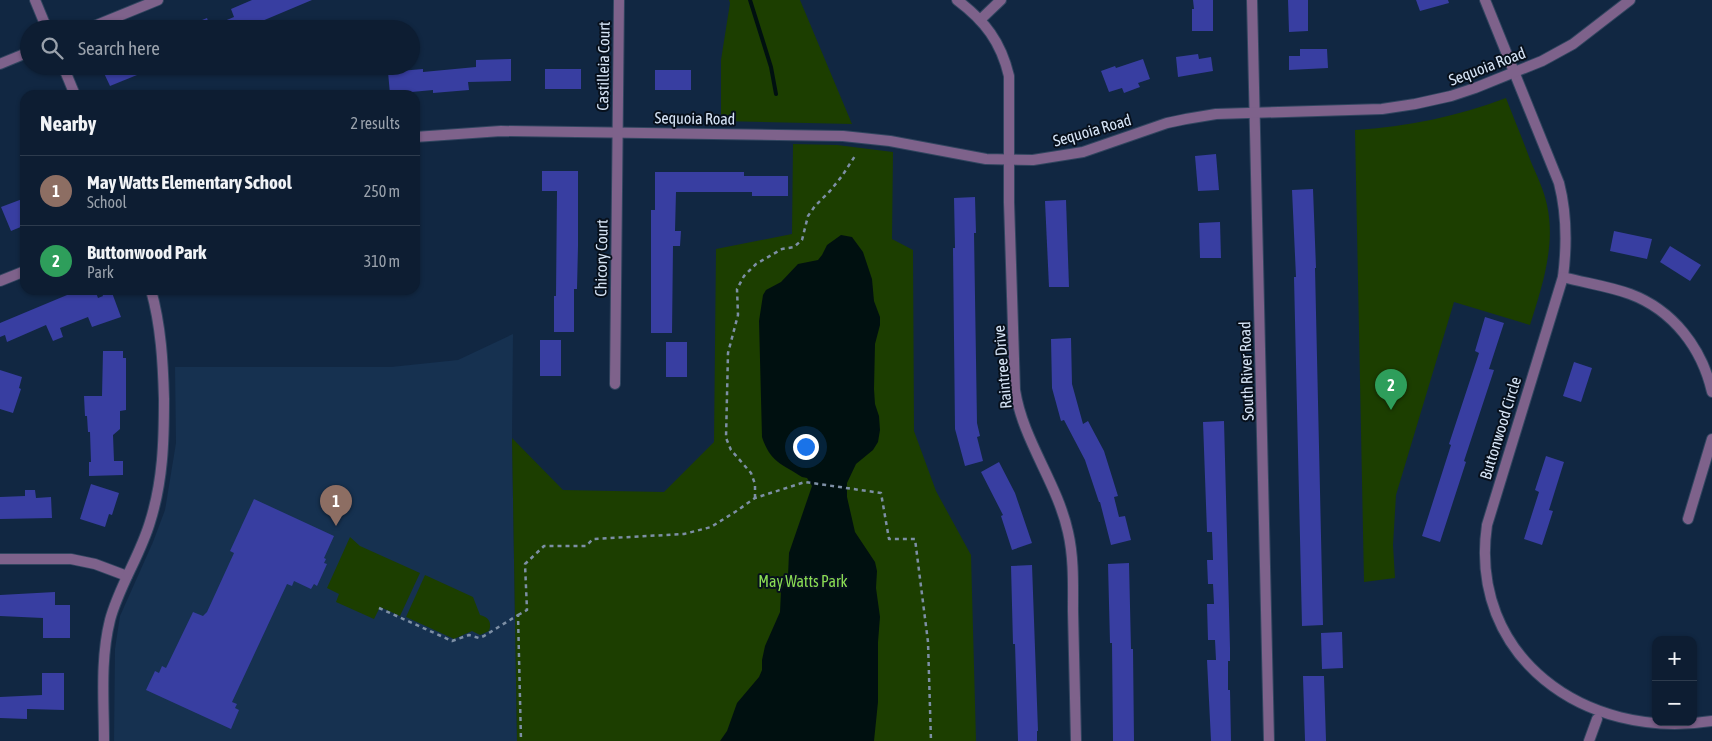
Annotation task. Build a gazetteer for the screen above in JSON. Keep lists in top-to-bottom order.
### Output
{
  "streets": {
    "street": [
      "Castilleia Court",
      "Sequoia Road",
      "Chicory Court",
      "Raintree Drive",
      "South River Road",
      "Buttonwood Circle"
    ]
  },
  "crossings": [
    ["Castilleia Court", "Sequoia Road"],
    ["Castilleia Court", "Chicory Court"],
    ["Sequoia Road", "Chicory Court"],
    ["Sequoia Road", "Raintree Drive"],
    ["Sequoia Road", "South River Road"],
    ["Sequoia Road", "Buttonwood Circle"]
  ],
  "parks": ["May Watts Park"],
  "page": {
    "search": "Search here",
    "heading": ["Nearby", "2 results"],
    "list": [
      {
        "mark": "1",
        "name": "May Watts Elementary School",
        "note": "School",
        "value": "250 m"
      },
      {
        "mark": "2",
        "name": "Buttonwood Park",
        "note": "Park",
        "value": "310 m"
      }
    ],
    "pins": ["2", "1"],
    "map_buttons": ["+", "−"]
  }
}
